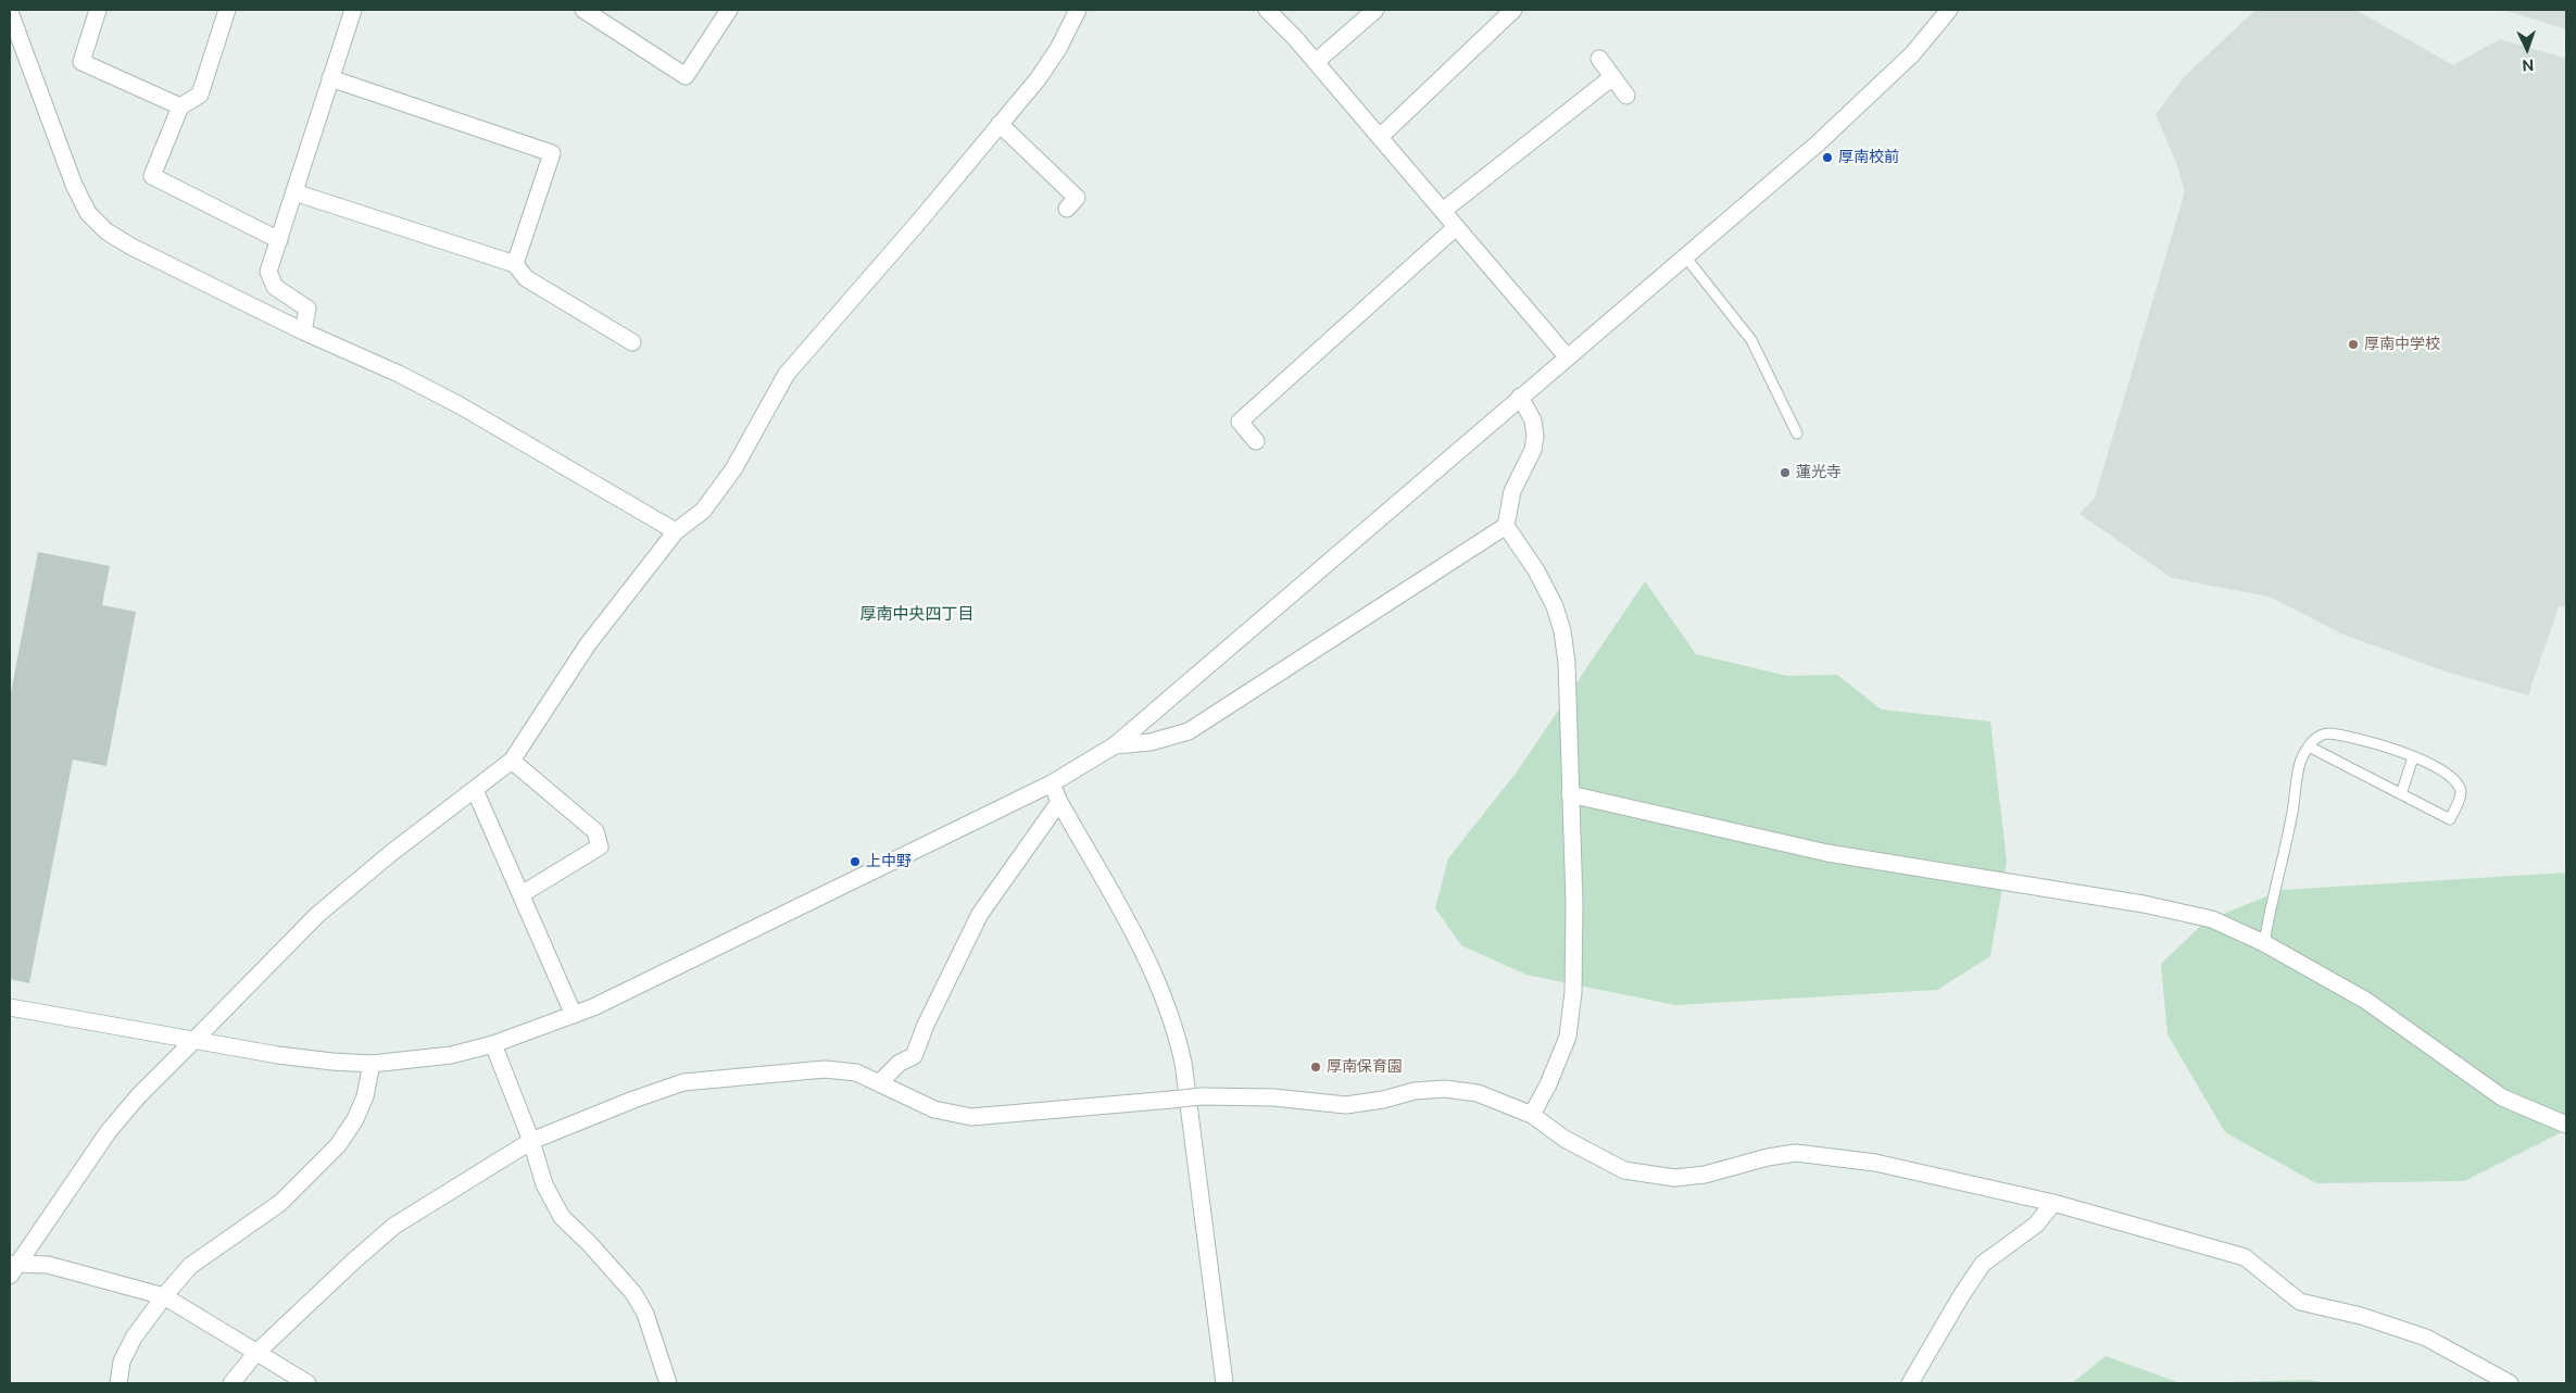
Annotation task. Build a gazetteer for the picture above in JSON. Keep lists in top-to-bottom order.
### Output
{
  "districts": ["厚南中央四丁目"],
  "places": [
    "厚南校前",
    "厚南中学校",
    "蓮光寺",
    "上中野",
    "厚南保育園"
  ],
  "north": "bottom"
}
